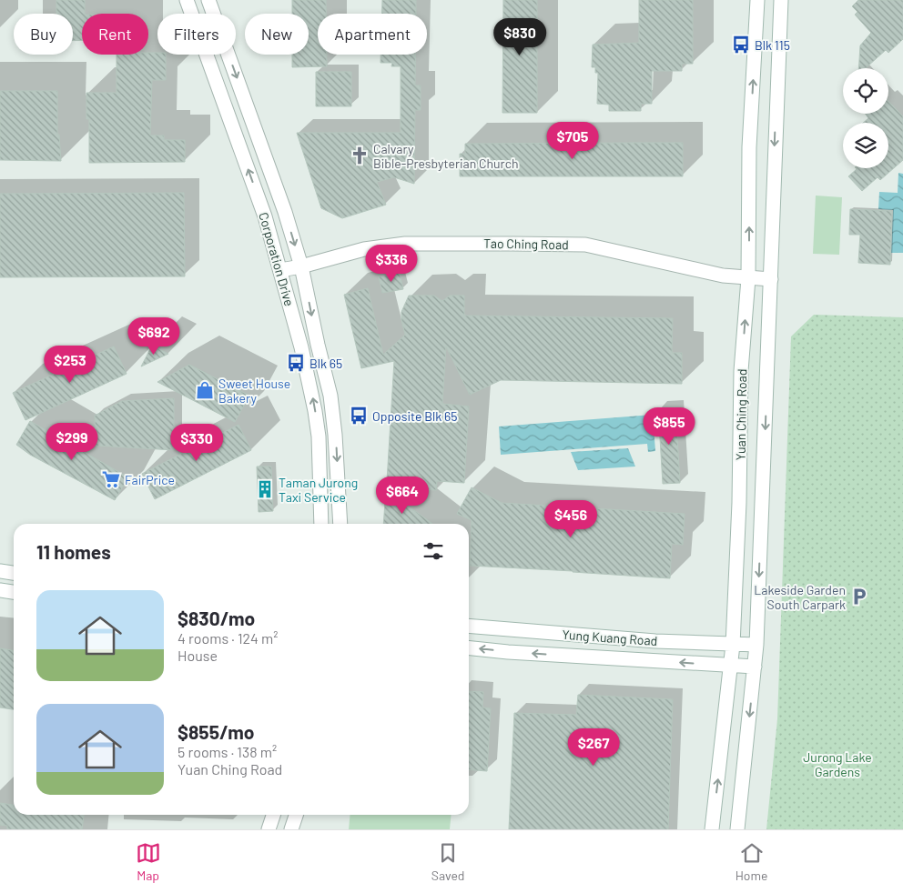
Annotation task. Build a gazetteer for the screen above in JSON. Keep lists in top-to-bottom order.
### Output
{
  "streets": {
    "street": [
      "Tao Ching Road",
      "Corporation Drive",
      "Yuan Ching Road",
      "Yung Kuang Road"
    ]
  },
  "crossings": [
    ["Tao Ching Road", "Corporation Drive"],
    ["Tao Ching Road", "Yuan Ching Road"],
    ["Yuan Ching Road", "Yung Kuang Road"]
  ],
  "parks": ["Jurong Lake Gardens"],
  "places": {
    "bus stop": ["Blk 115", "Blk 65", "Opposite Blk 65"],
    "church": ["Calvary Bible-Presbyterian Church"],
    "shop": ["Sweet House Bakery"],
    "supermarket": ["FairPrice"],
    "building": ["Taman Jurong Taxi Service"],
    "parking": ["Lakeside Garden South Carpark"]
  },
  "page": {
    "chip": [
      "Buy",
      "Rent",
      "Filters",
      "New",
      "Apartment"
    ],
    "price": [
      "$830",
      "$705",
      "$336",
      "$692",
      "$253",
      "$855",
      "$299",
      "$330",
      "$664",
      "$456",
      "$267"
    ],
    "heading": "11 homes",
    "list": [
      {
        "name": "$830/mo",
        "note": "4 rooms · 124 m² · House"
      },
      {
        "name": "$855/mo",
        "note": "5 rooms · 138 m² · Yuan Ching Road"
      }
    ],
    "tabs": ["Map", "Saved", "Home"]
  }
}
